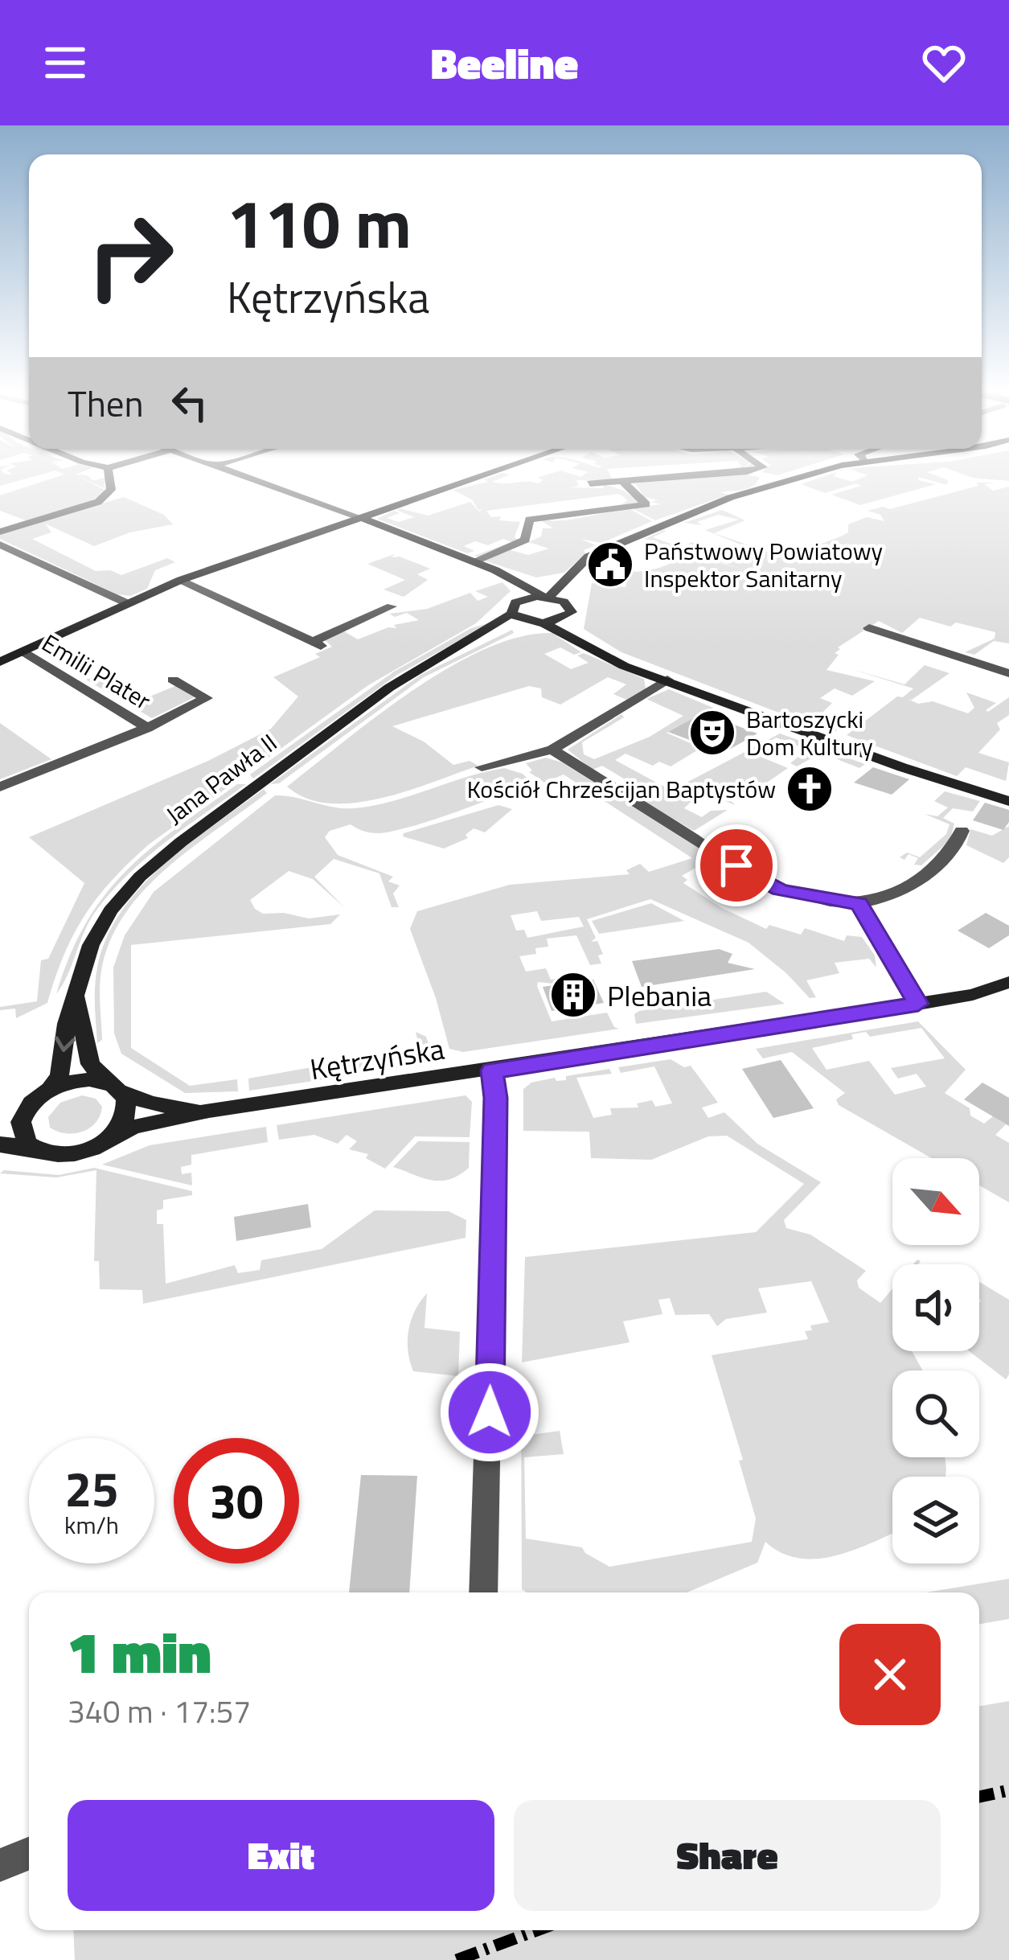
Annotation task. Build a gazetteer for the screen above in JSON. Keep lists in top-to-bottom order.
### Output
{
  "streets": {
    "street": ["Emilii Plater", "Jana Pawła II", "Kętrzyńska"]
  },
  "crossings": [
    ["Jana Pawła II", "Kętrzyńska"]
  ],
  "places": {
    "public building": ["Państwowy Powiatowy Inspektor Sanitarny"],
    "theatre": ["Bartoszycki Dom Kultury"],
    "church": ["Kościół Chrześcijan Baptystów"],
    "building": ["Plebania"]
  },
  "north": "bottom right",
  "page": {
    "header": "Beeline",
    "turn": ["110 m", "Kętrzyńska"],
    "then": "Then",
    "speed": "25 km/h",
    "limit": "30",
    "heading": ["1 min", "340 m · 17:57"],
    "buttons": ["Exit", "Share"]
  }
}
